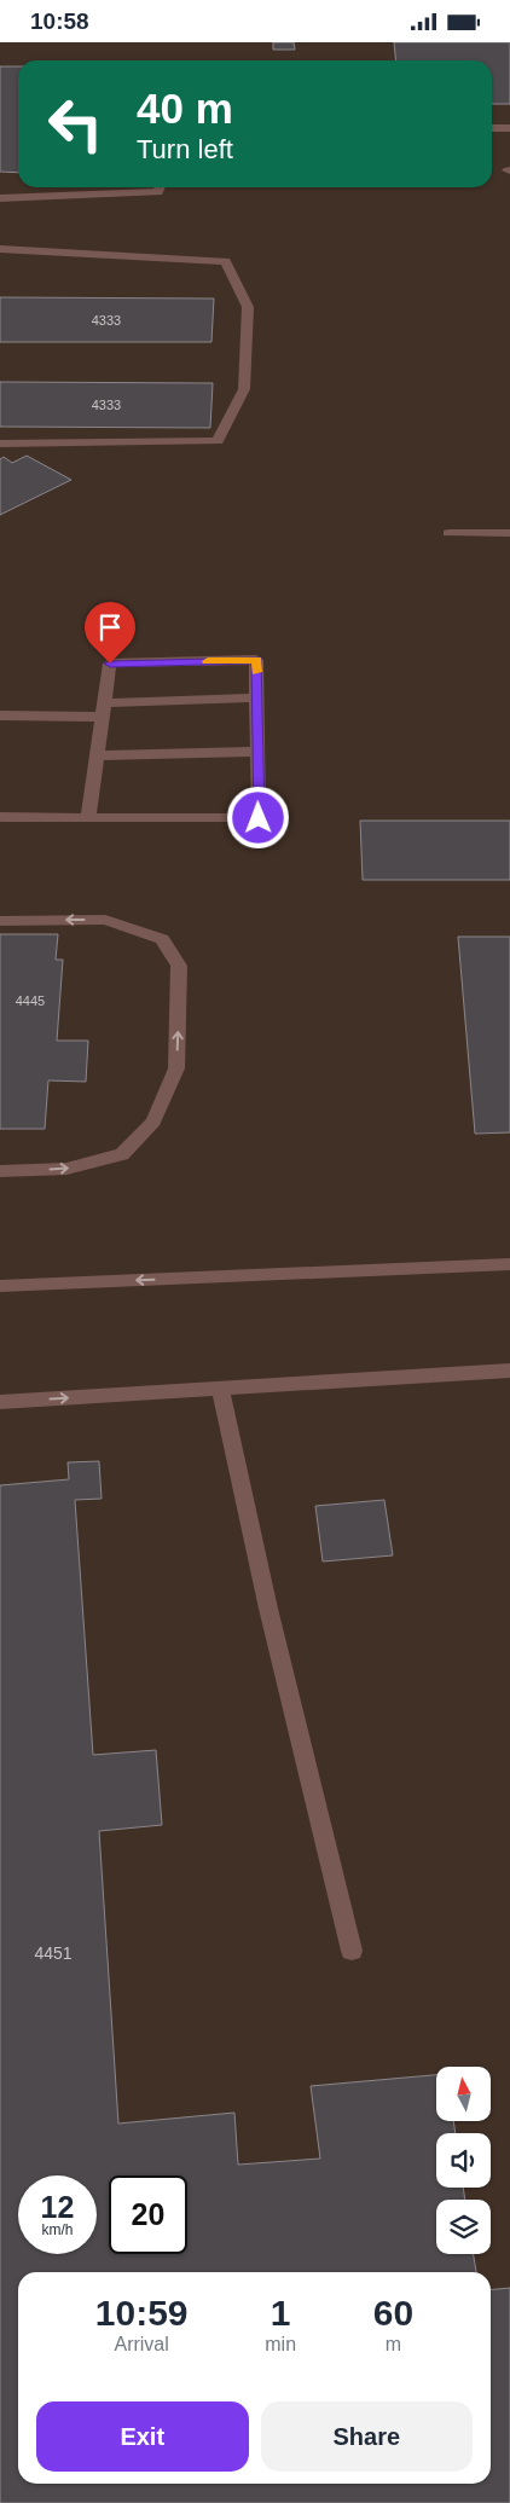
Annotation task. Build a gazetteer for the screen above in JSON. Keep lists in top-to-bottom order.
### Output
{
  "house_numbers": [
    "4333",
    "4333",
    "4445",
    "4451"
  ],
  "north": "top",
  "page": {
    "status": "10:58",
    "turn": ["40 m", "Turn left"],
    "speed": "12 km/h",
    "limit": "20",
    "eta": [
      "10:59",
      "Arrival",
      "1",
      "min",
      "60",
      "m"
    ],
    "buttons": ["Exit", "Share"]
  }
}
